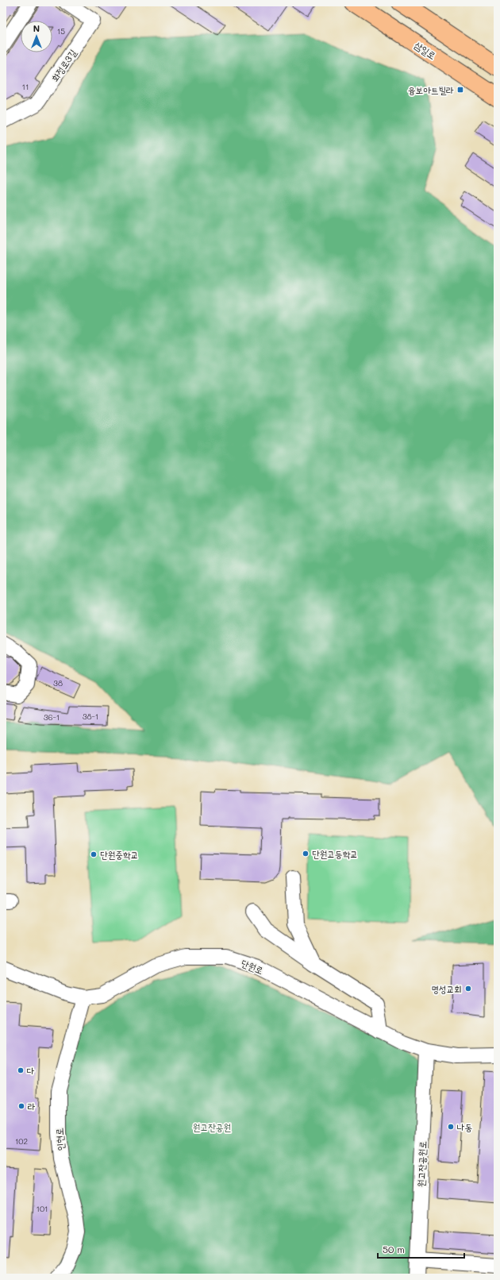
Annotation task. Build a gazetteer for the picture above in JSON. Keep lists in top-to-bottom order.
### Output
{
  "streets": {
    "main road": ["삼일로"],
    "street": [
      "화정로3길",
      "단원로",
      "인현로",
      "원고잔공원로"
    ]
  },
  "crossings": [
    ["단원로", "인현로"],
    ["단원로", "원고잔공원로"]
  ],
  "parks": ["원고잔공원"],
  "places": {
    "transit": ["융보아트빌라"],
    "other": [
      "단원고등학교",
      "단원중학교",
      "명성교회",
      "다",
      "라",
      "나동"
    ]
  },
  "house_numbers": [
    "15",
    "11",
    "38",
    "38-1",
    "36-1",
    "102",
    "101"
  ],
  "scale_bar": "50 m",
  "north": "top"
}
